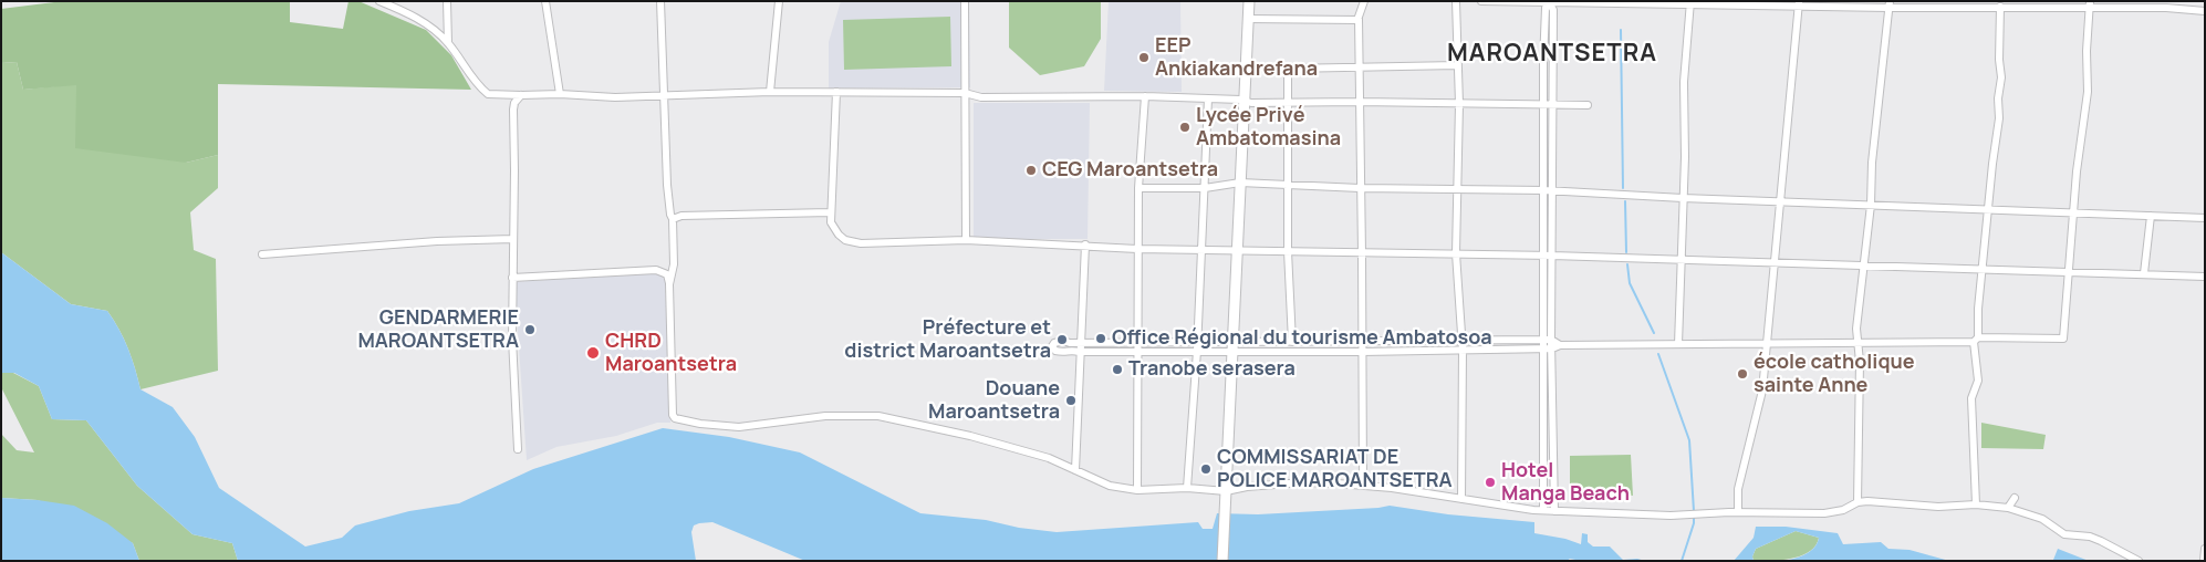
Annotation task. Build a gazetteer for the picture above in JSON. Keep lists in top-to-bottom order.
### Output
{
  "districts": ["MAROANTSETRA"],
  "places": [
    "EEP Ankiakandrefana",
    "Lycée Privé Ambatomasina",
    "CEG Maroantsetra",
    "GENDARMERIE MAROANTSETRA",
    "Office Régional du tourisme Ambatosoa",
    "Préfecture et district Maroantsetra",
    "CHRD Maroantsetra",
    "Tranobe serasera",
    "école catholique sainte Anne",
    "Douane Maroantsetra",
    "COMMISSARIAT DE POLICE MAROANTSETRA",
    "Hotel Manga Beach"
  ]
}
